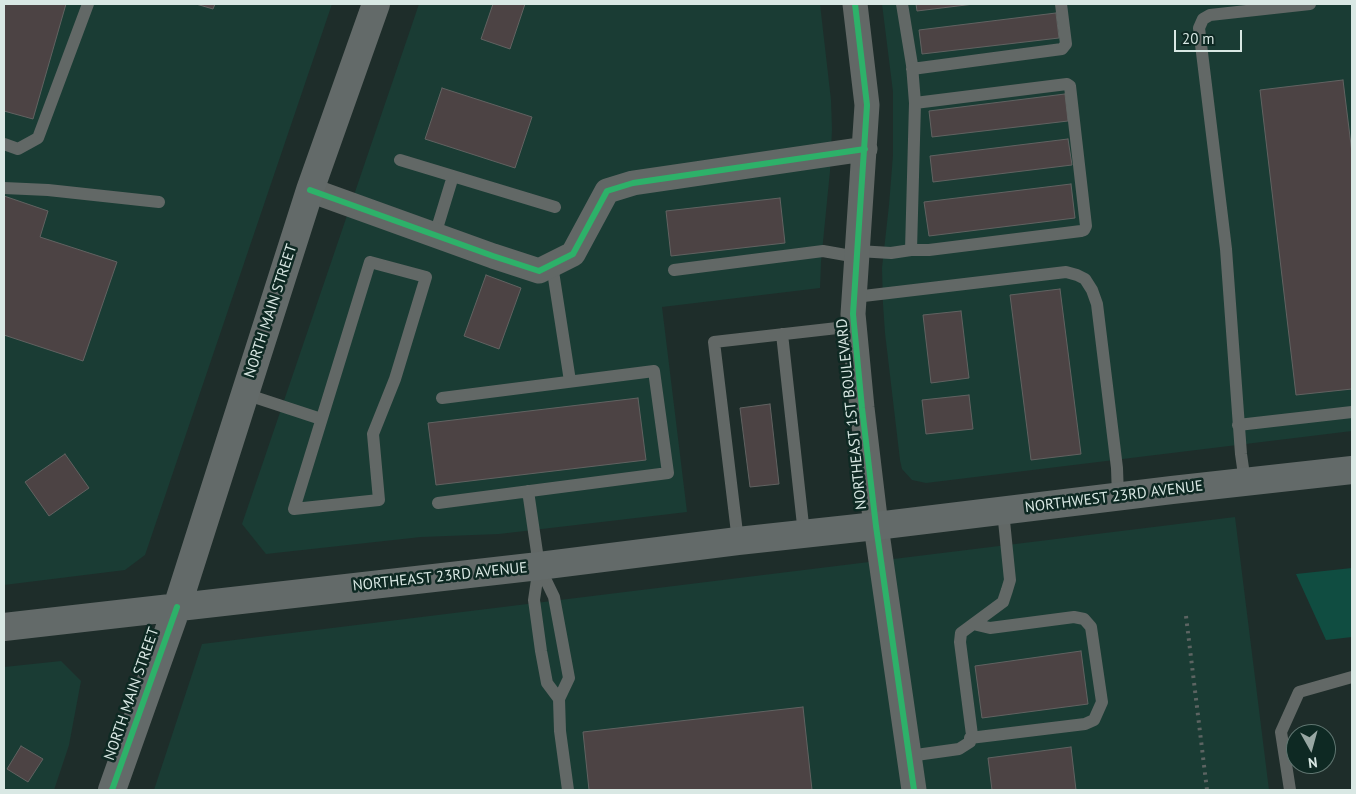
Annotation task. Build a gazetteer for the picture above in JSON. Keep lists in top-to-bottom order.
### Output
{
  "streets": {
    "main road": ["NORTH MAIN STREET", "NORTHWEST 23RD AVENUE", "NORTHEAST 23RD AVENUE"],
    "street": ["NORTHEAST 1ST BOULEVARD"]
  },
  "crossings": [
    ["NORTH MAIN STREET", "NORTHEAST 23RD AVENUE"],
    ["NORTHEAST 1ST BOULEVARD", "NORTHWEST 23RD AVENUE"],
    ["NORTHEAST 1ST BOULEVARD", "NORTHEAST 23RD AVENUE"],
    ["NORTHWEST 23RD AVENUE", "NORTHEAST 23RD AVENUE"]
  ],
  "scale_bar": "20 m",
  "north": "bottom"
}
